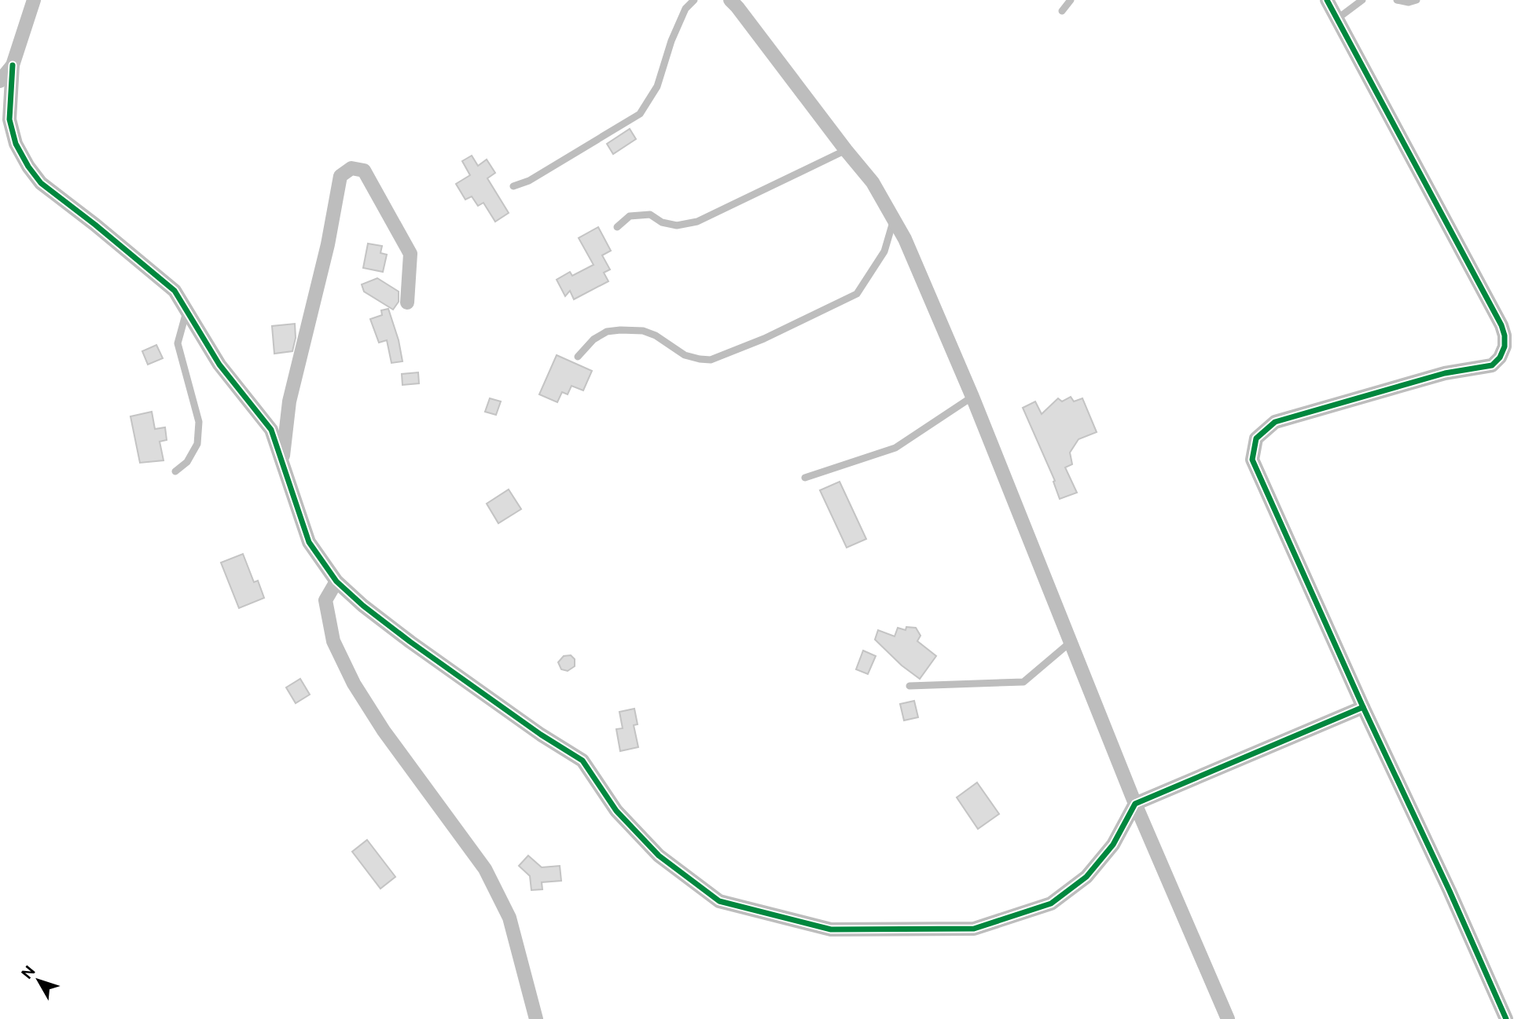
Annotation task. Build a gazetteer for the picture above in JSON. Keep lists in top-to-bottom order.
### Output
{
  "north": "top left"
}
